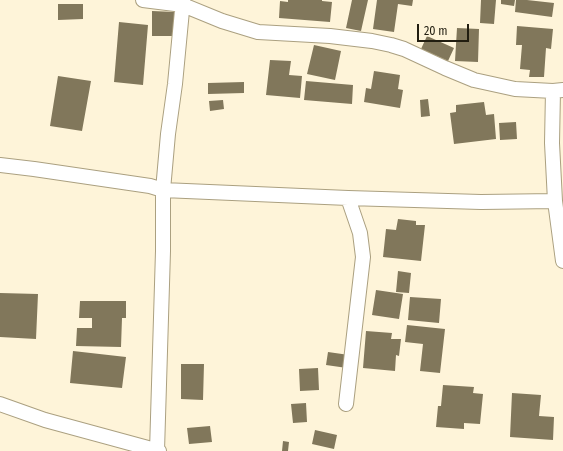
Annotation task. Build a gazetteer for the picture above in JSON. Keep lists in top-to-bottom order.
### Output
{
  "scale_bar": "20 m"
}
